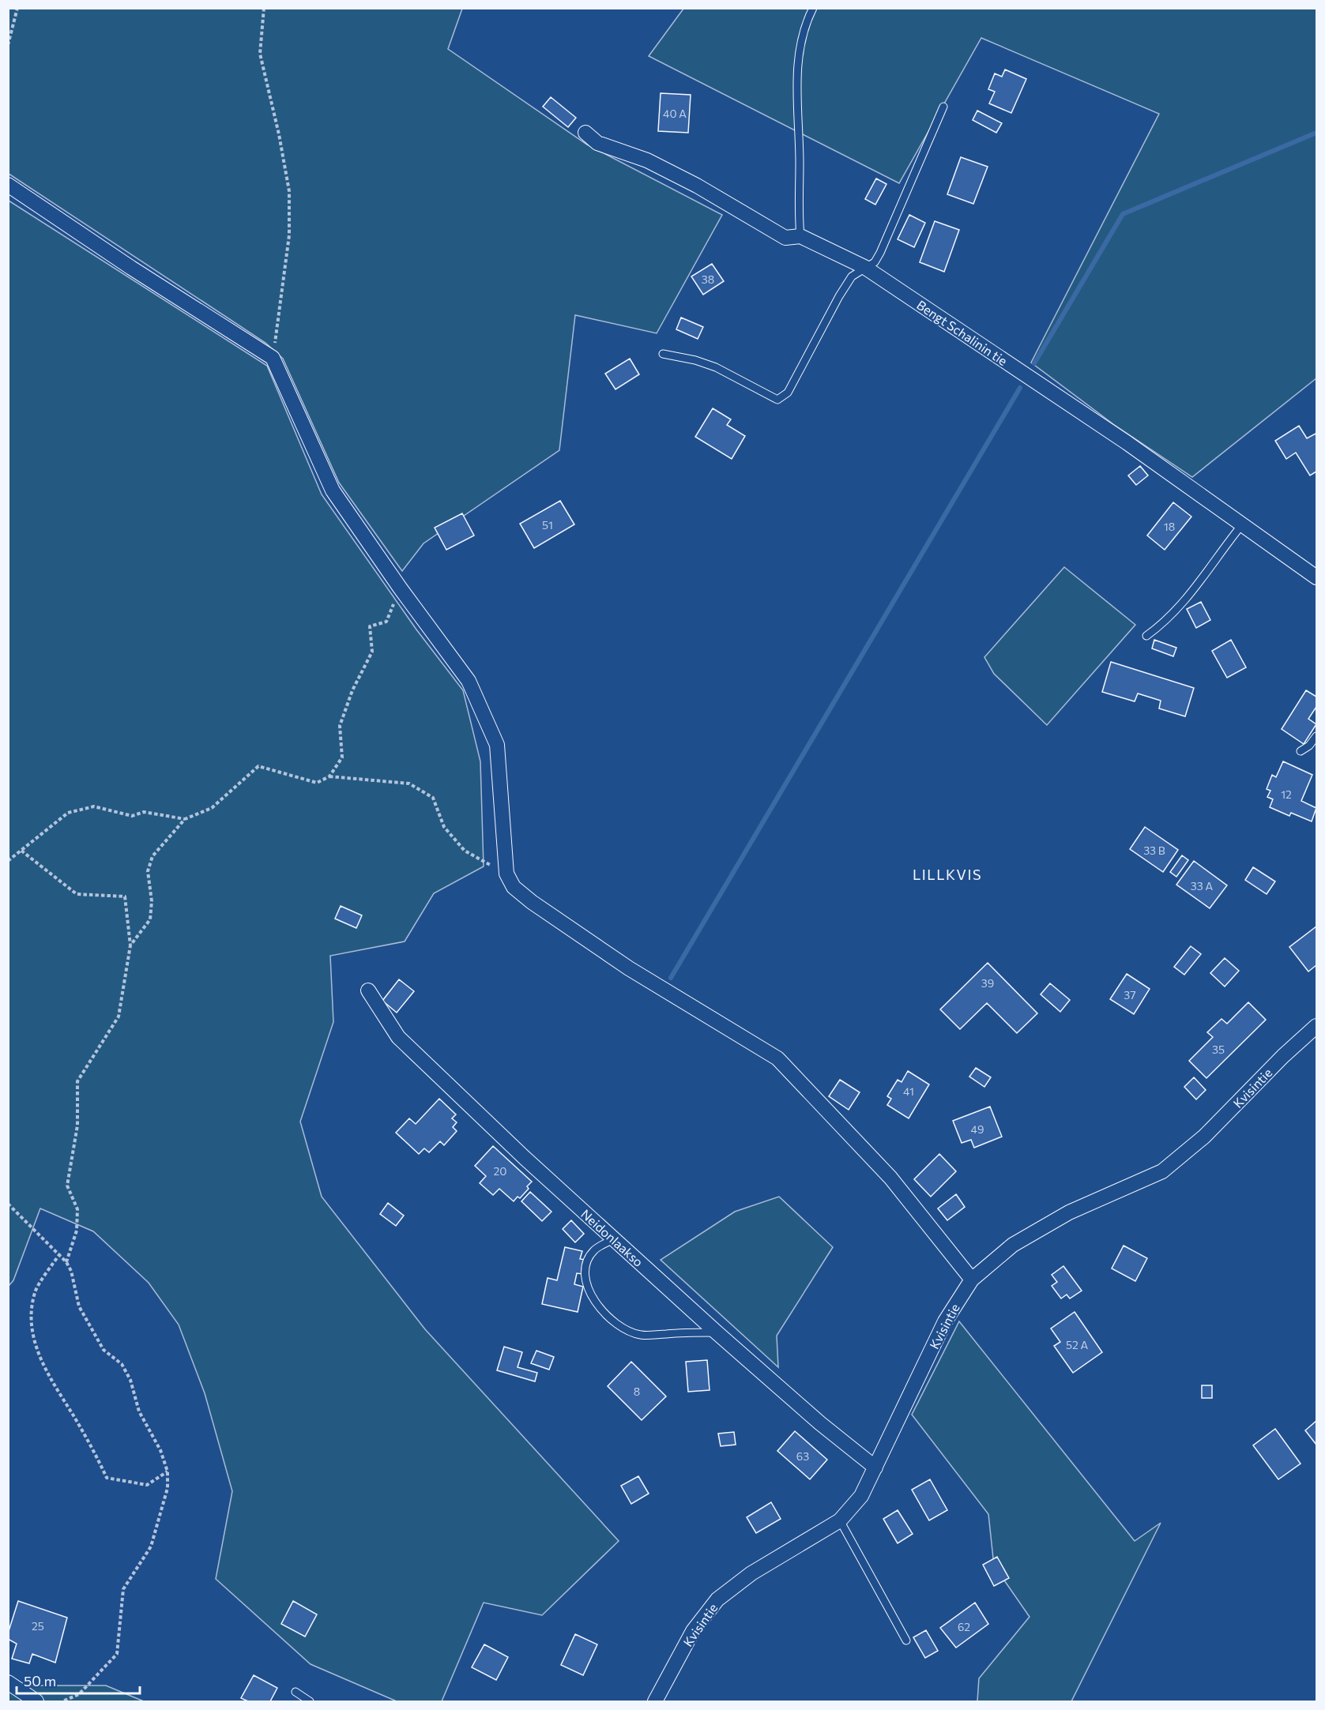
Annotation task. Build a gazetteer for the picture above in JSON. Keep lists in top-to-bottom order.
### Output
{
  "streets": {
    "street": ["Bengt Schalinin tie", "Kvisintie", "Neidonlaakso"]
  },
  "crossings": [
    ["Kvisintie", "Neidonlaakso"]
  ],
  "districts": ["LILLKVIS"],
  "house_numbers": [
    "40 A",
    "38",
    "51",
    "18",
    "12",
    "33 B",
    "33 A",
    "39",
    "37",
    "35",
    "41",
    "49",
    "20",
    "52 A",
    "8",
    "63",
    "25",
    "62"
  ],
  "scale_bar": "50 m"
}
